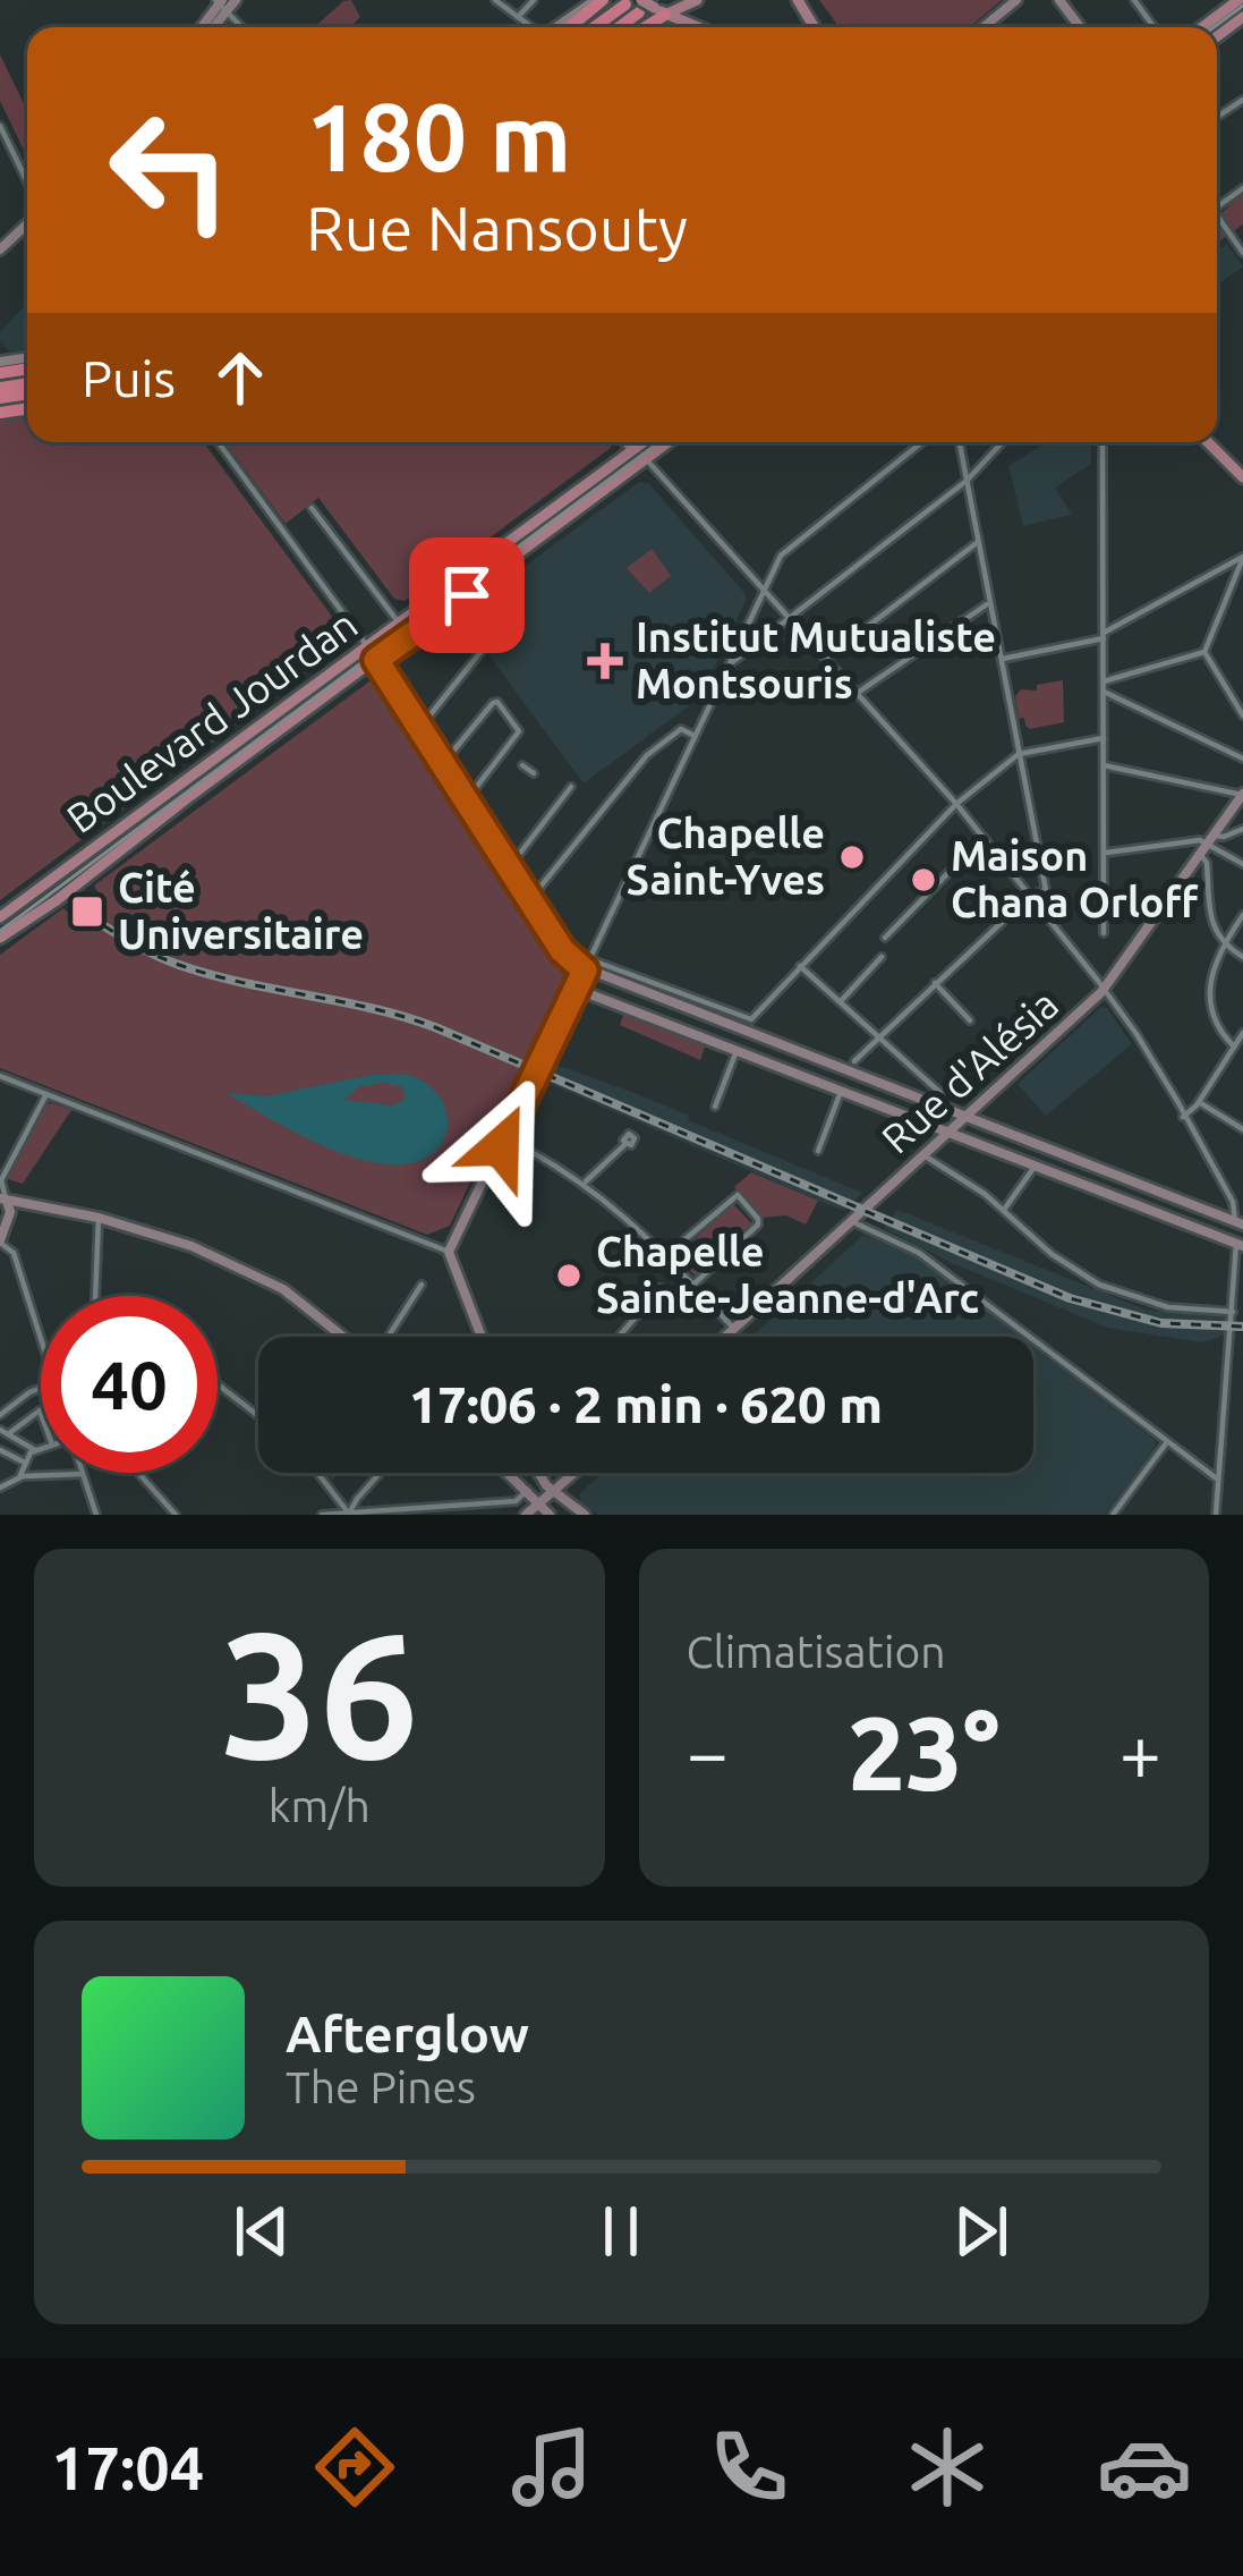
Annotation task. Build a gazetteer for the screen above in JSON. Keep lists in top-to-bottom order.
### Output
{
  "streets": {
    "main road": ["Boulevard Jourdan"],
    "street": ["Rue d'Alésia"]
  },
  "places": {
    "health": ["Institut Mutualiste Montsouris"],
    "other": ["Chapelle Saint-Yves", "Maison Chana Orloff", "Chapelle Sainte-Jeanne-d'Arc"],
    "transit": ["Cité Universitaire"]
  },
  "page": {
    "turn": ["180 m", "Rue Nansouty"],
    "then": "Puis",
    "limit": "40",
    "trip": "17:06 · 2 min · 620 m",
    "tile": [
      ["36", "km/h"],
      "Climatisation"
    ],
    "heat": ["−", "23°", "+"],
    "song": ["Afterglow", "The Pines"],
    "tabs": "17:04"
  }
}
